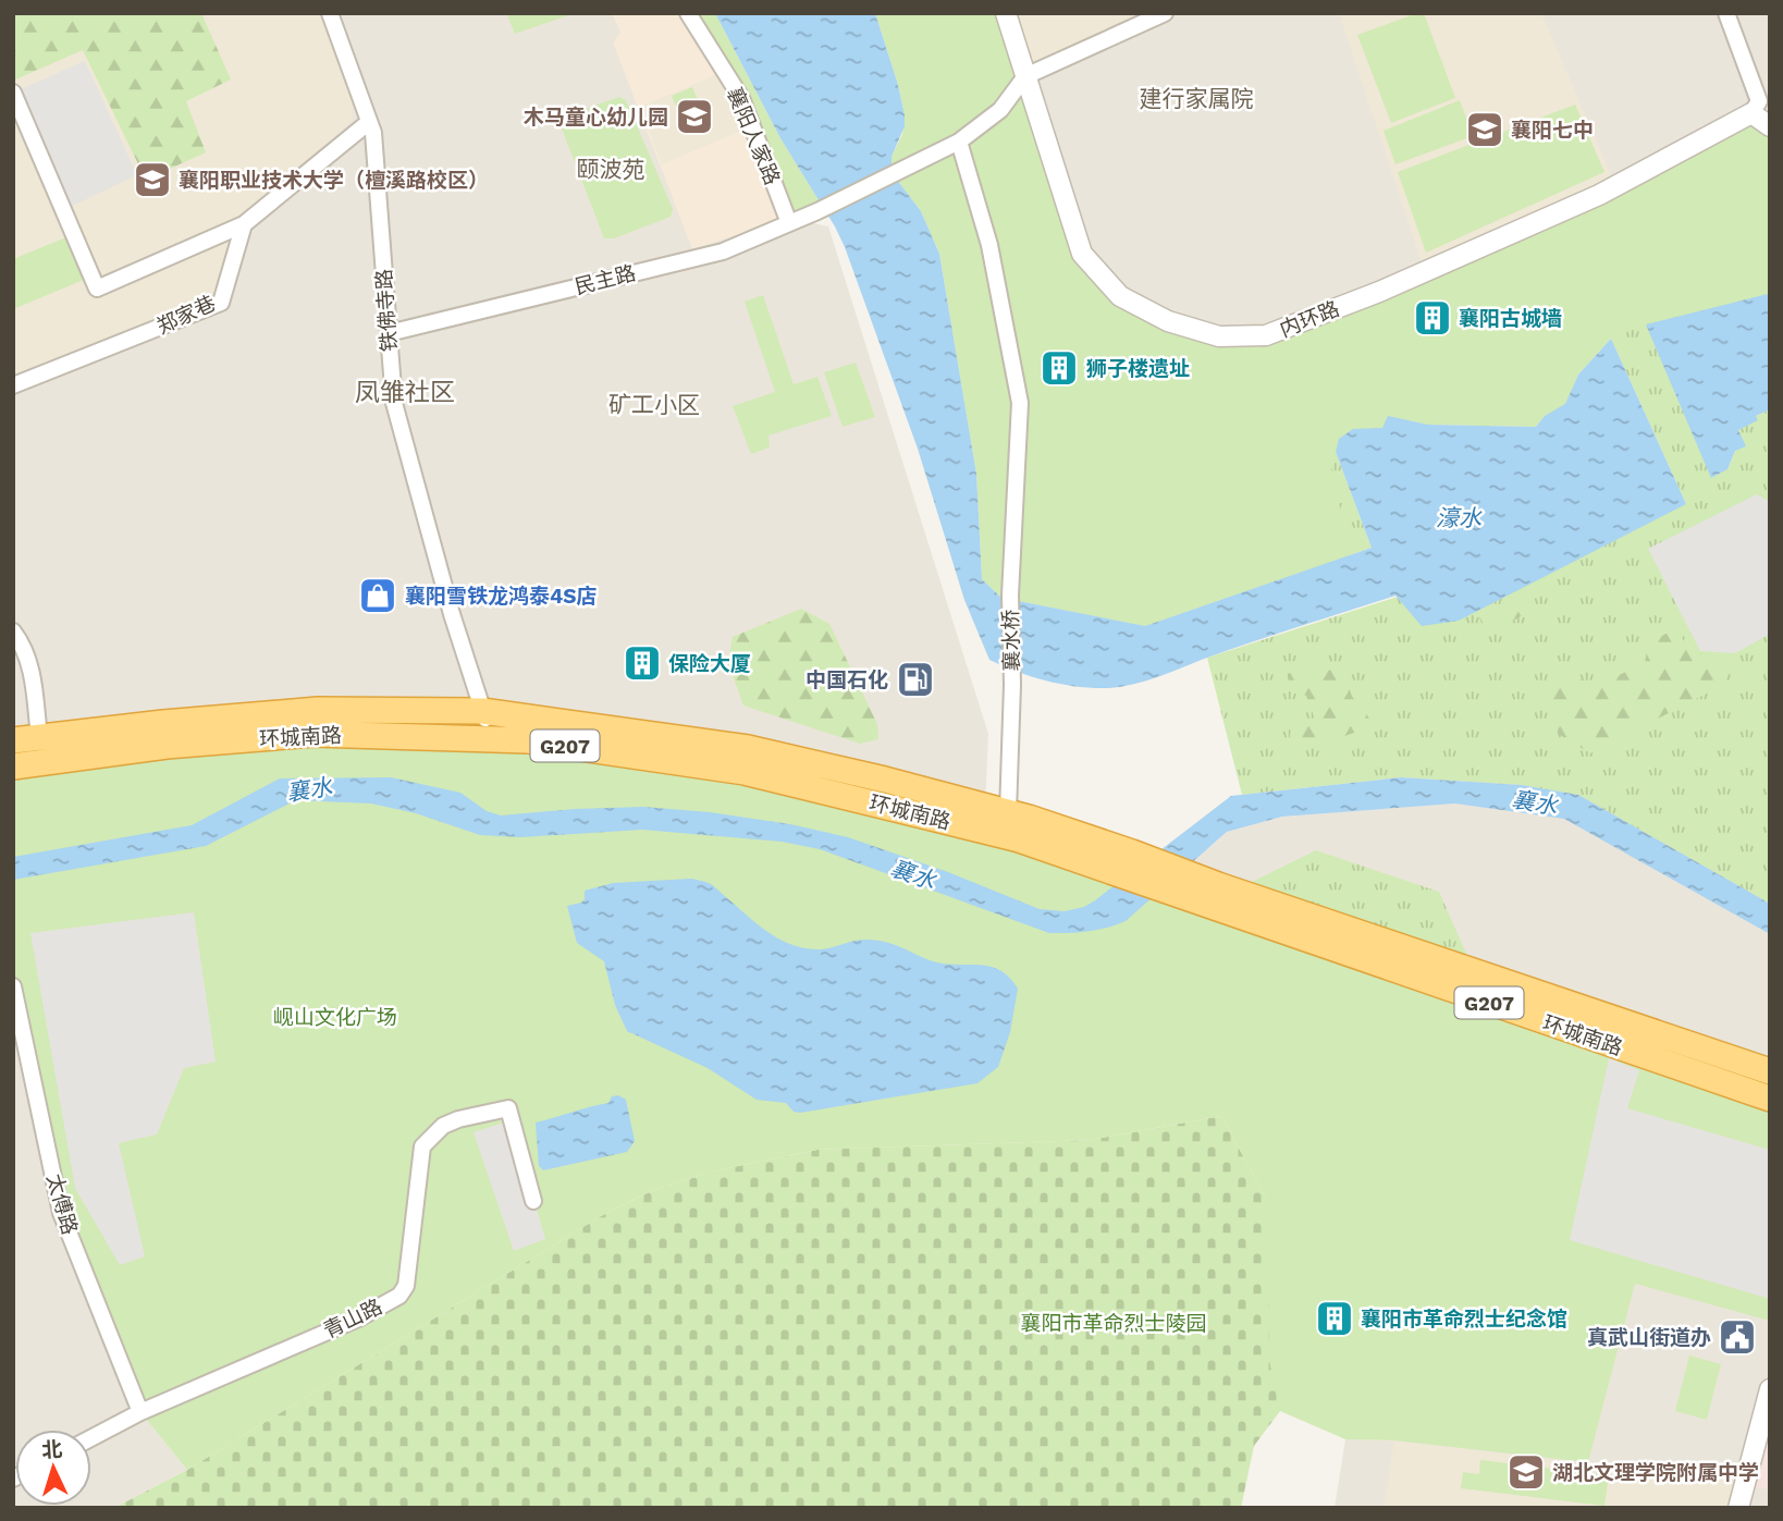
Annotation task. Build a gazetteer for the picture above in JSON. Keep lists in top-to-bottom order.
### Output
{
  "streets": {
    "highway": ["环城南路", "G207"],
    "street": [
      "襄阳人家路",
      "民主路",
      "铁佛寺路",
      "郑家巷",
      "内环路",
      "襄水桥",
      "太傅路",
      "青山路"
    ]
  },
  "crossings": [
    ["襄阳人家路", "民主路"],
    ["民主路", "铁佛寺路"],
    ["民主路", "襄水桥"],
    ["铁佛寺路", "环城南路"],
    ["襄水桥", "环城南路"],
    ["太傅路", "青山路"]
  ],
  "districts": [
    "建行家属院",
    "颐波苑",
    "凤雏社区",
    "矿工小区"
  ],
  "water": ["濠水", "襄水"],
  "parks": ["岘山文化广场", "襄阳市革命烈士陵园"],
  "places": {
    "school or university": [
      "木马童心幼儿园",
      "襄阳七中",
      "襄阳职业技术大学（檀溪路校区）",
      "湖北文理学院附属中学"
    ],
    "building": [
      "襄阳古城墙",
      "狮子楼遗址",
      "保险大厦",
      "襄阳市革命烈士纪念馆"
    ],
    "shop": ["襄阳雪铁龙鸿泰4S店"],
    "fuel station": ["中国石化"],
    "public building": ["真武山街道办"]
  },
  "north": "top"
}
